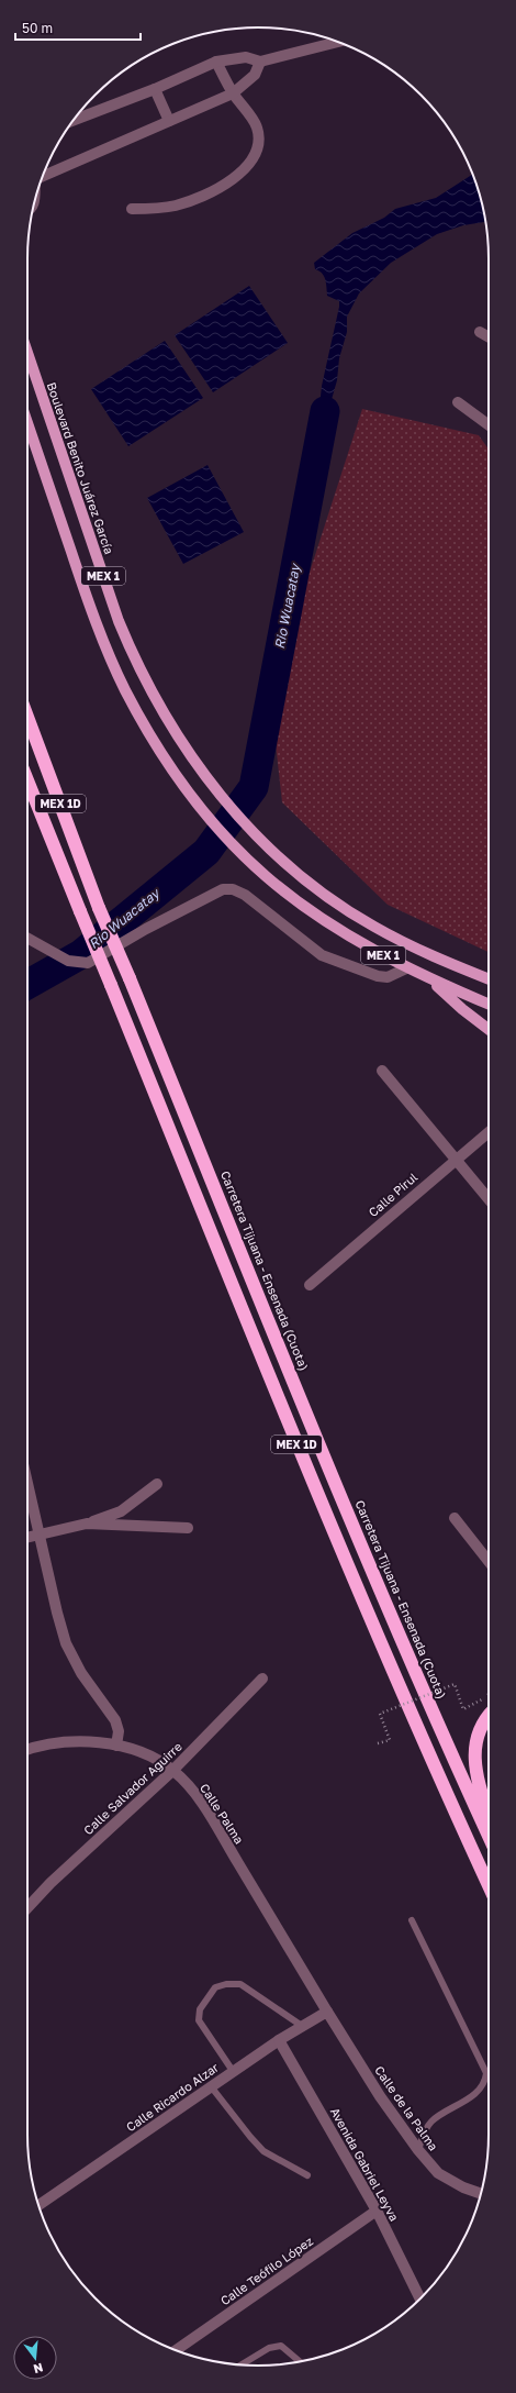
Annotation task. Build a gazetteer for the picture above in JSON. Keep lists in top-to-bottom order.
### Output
{
  "streets": {
    "highway": ["MEX 1D", "Carretera Tijuana - Ensenada (Cuota)"],
    "main road": ["Boulevard Benito Juárez García", "MEX 1"],
    "street": [
      "Calle Pirul",
      "Calle Salvador Aguirre",
      "Calle Palma",
      "Calle Ricardo Alzar",
      "Calle de la Palma",
      "Avenida Gabriel Leyva",
      "Calle Teófilo López"
    ]
  },
  "crossings": [
    ["Calle Salvador Aguirre", "Calle Palma"],
    ["Calle Palma", "Calle Ricardo Alzar"],
    ["Calle Palma", "Calle de la Palma"],
    ["Calle Ricardo Alzar", "Calle de la Palma"],
    ["Calle Ricardo Alzar", "Avenida Gabriel Leyva"],
    ["Avenida Gabriel Leyva", "Calle Teófilo López"]
  ],
  "water": ["Rio Wuacatay"],
  "scale_bar": "50 m",
  "north": "bottom"
}
